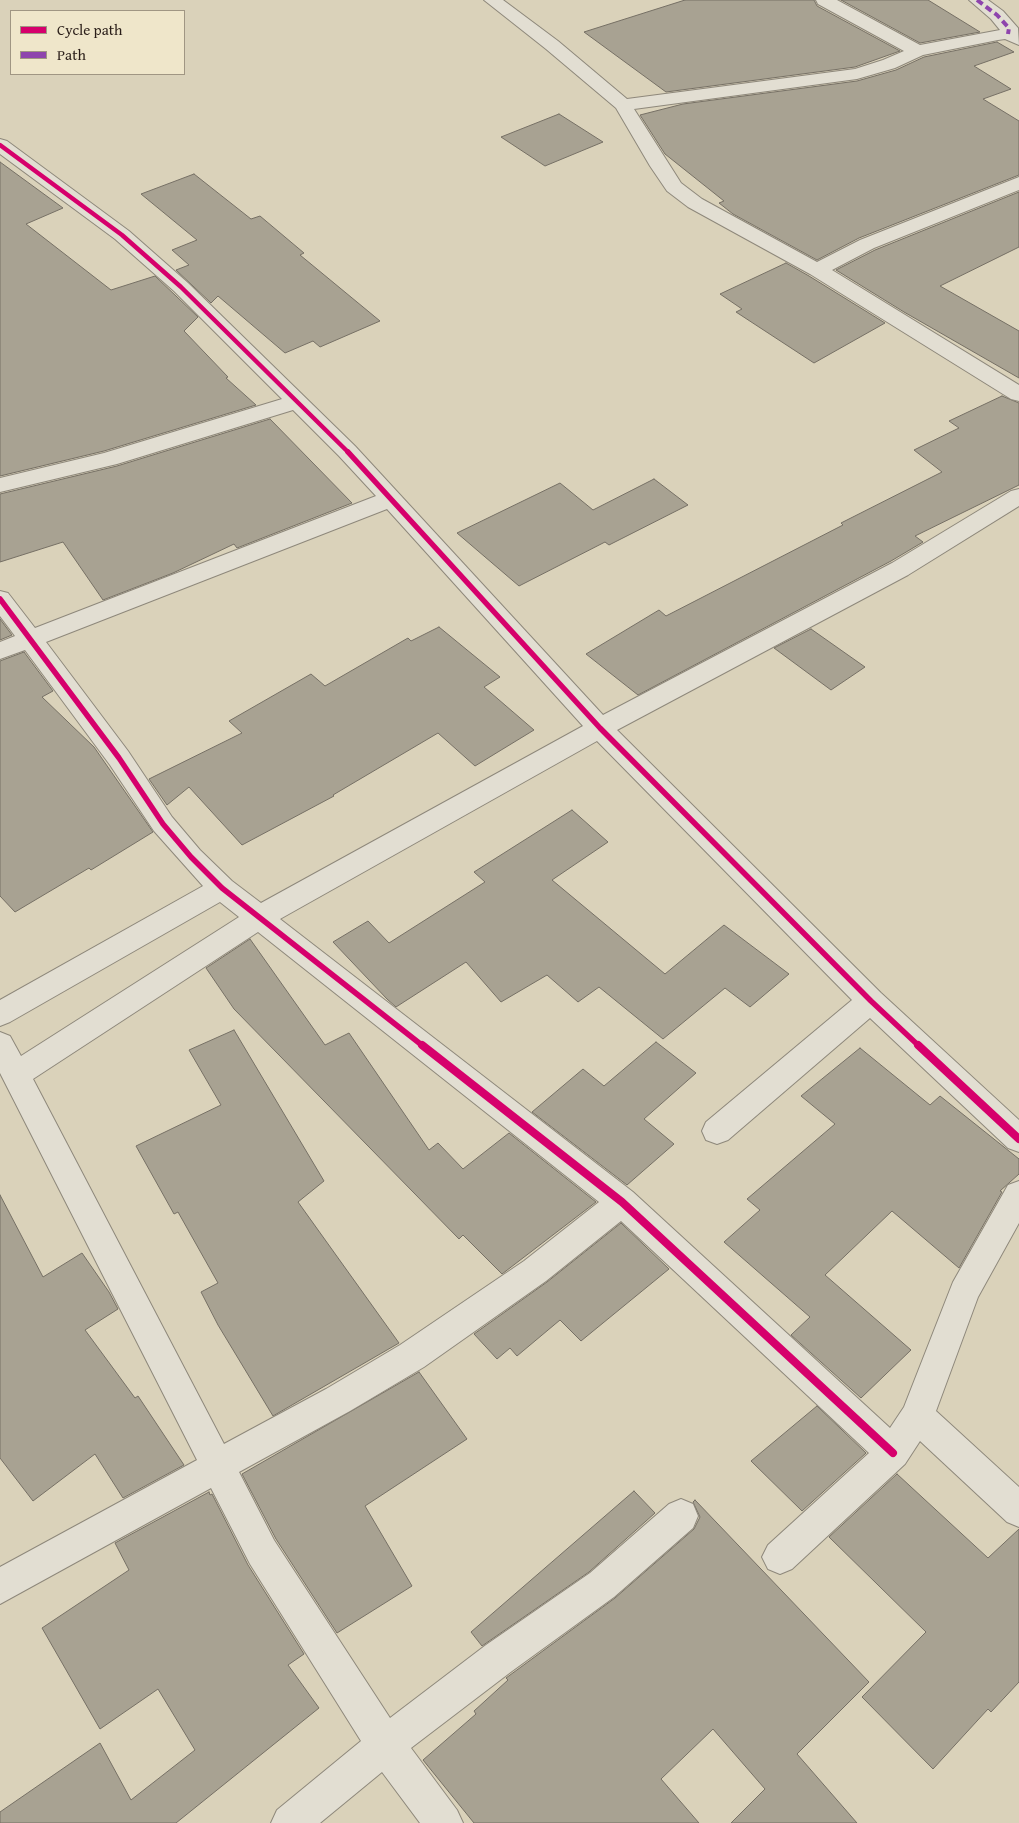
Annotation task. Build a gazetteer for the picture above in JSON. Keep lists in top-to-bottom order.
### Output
{
  "legend": ["Cycle path", "Path"]
}
